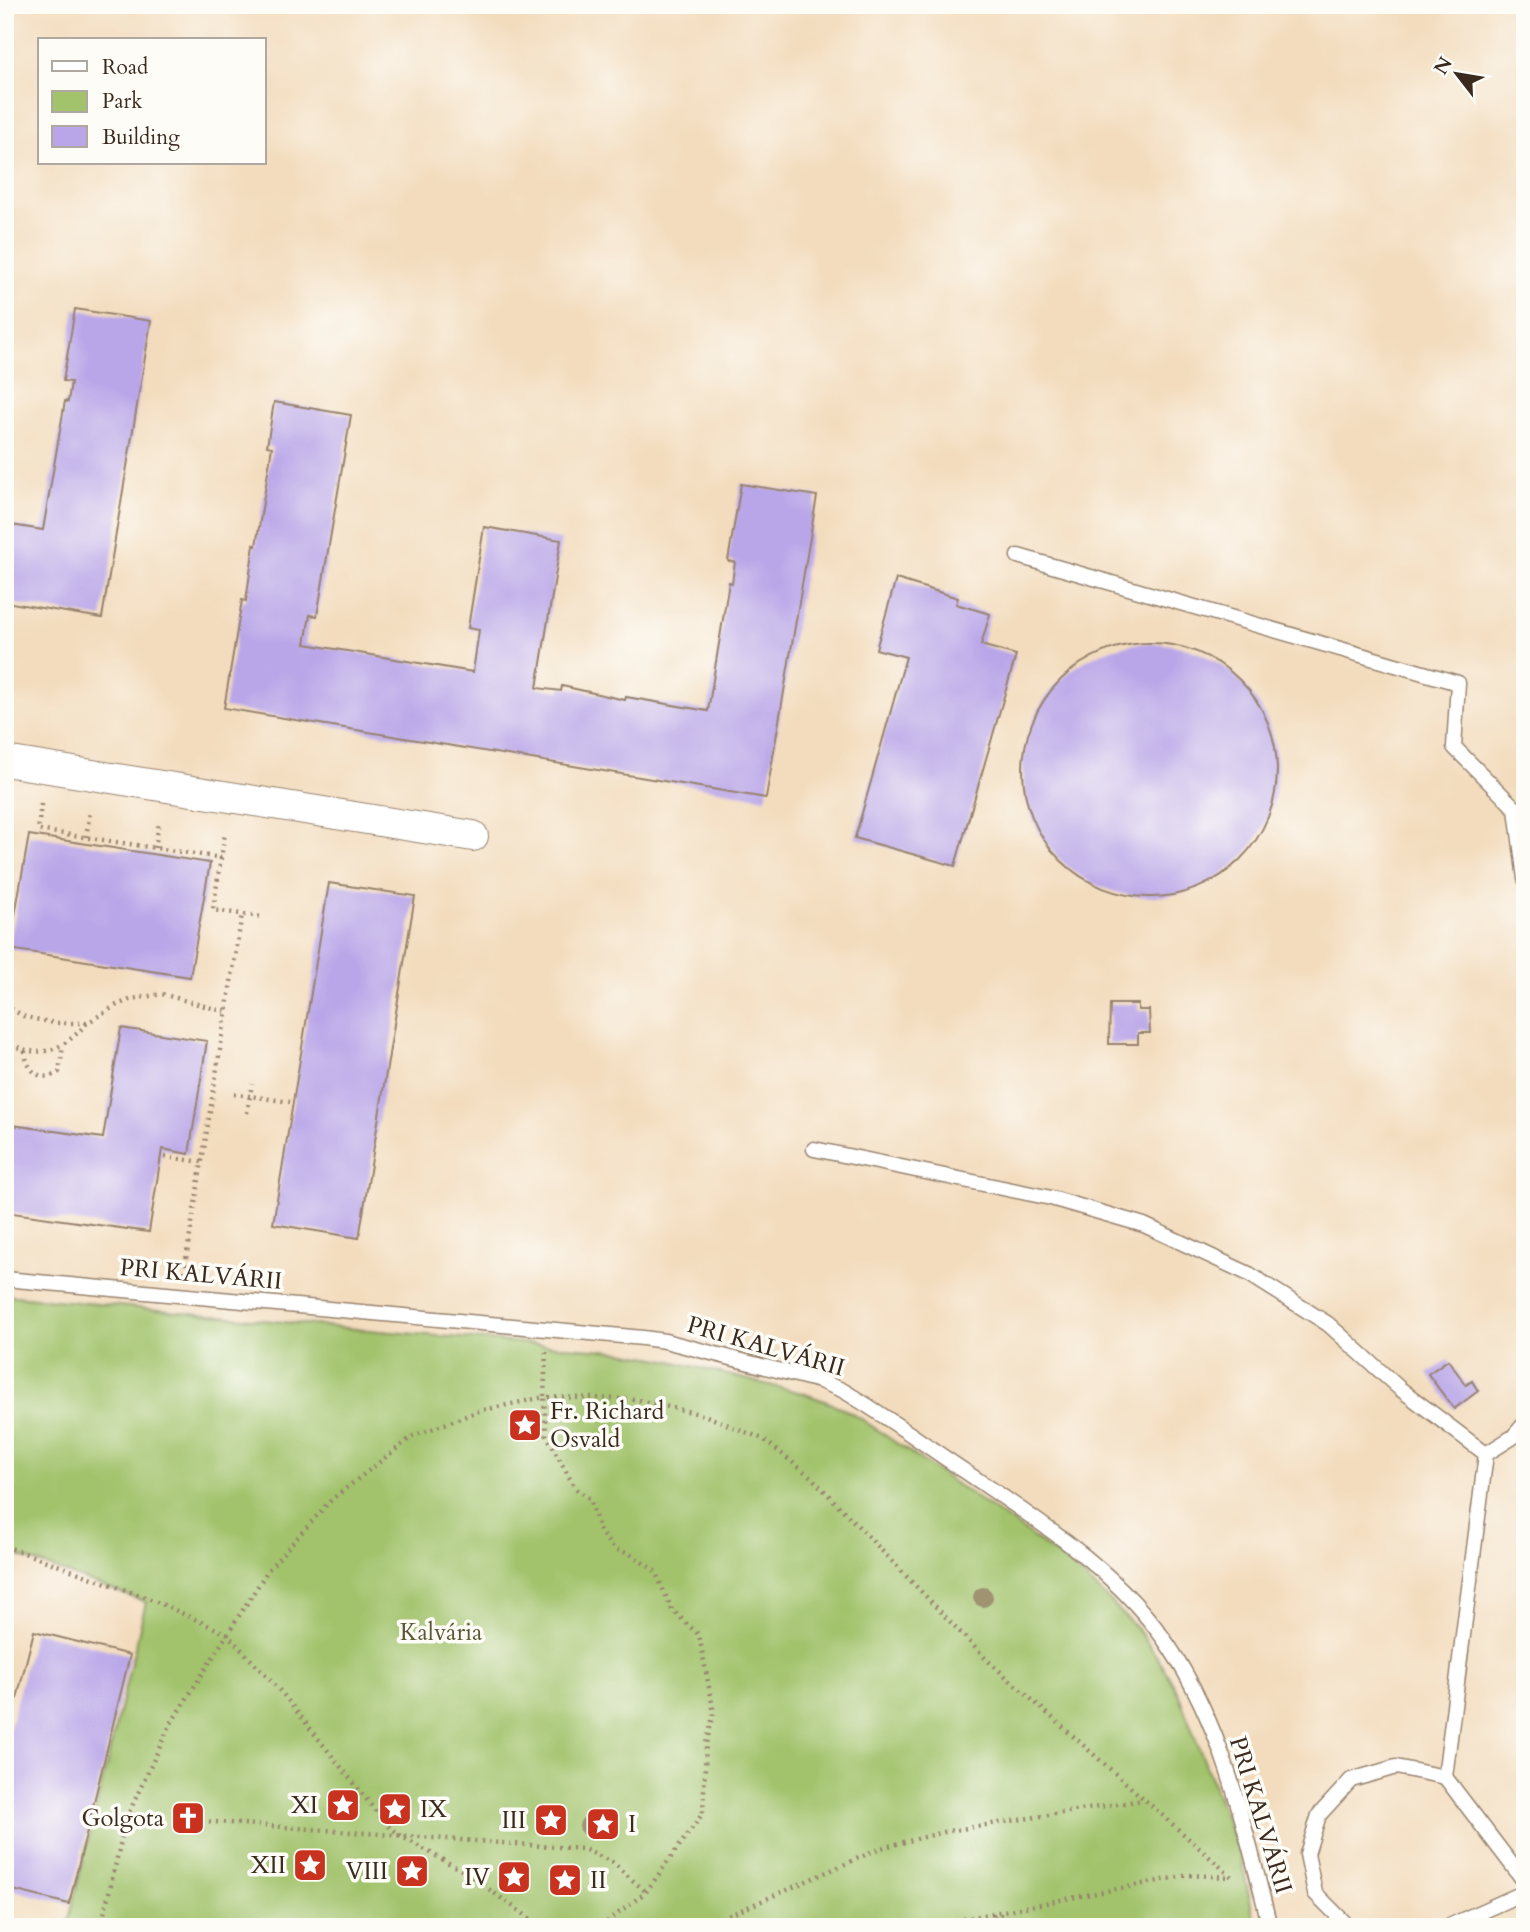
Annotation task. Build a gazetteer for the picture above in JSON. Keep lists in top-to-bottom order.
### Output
{
  "streets": {
    "lane": ["PRI KALVÁRII"]
  },
  "parks": ["Kalvária"],
  "places": {
    "place": [
      "Fr. Richard Osvald",
      "XI",
      "IX",
      "III",
      "I",
      "XII",
      "VIII",
      "IV",
      "II"
    ],
    "church": ["Golgota"]
  },
  "legend": ["Road", "Park", "Building"],
  "north": "top left"
}
